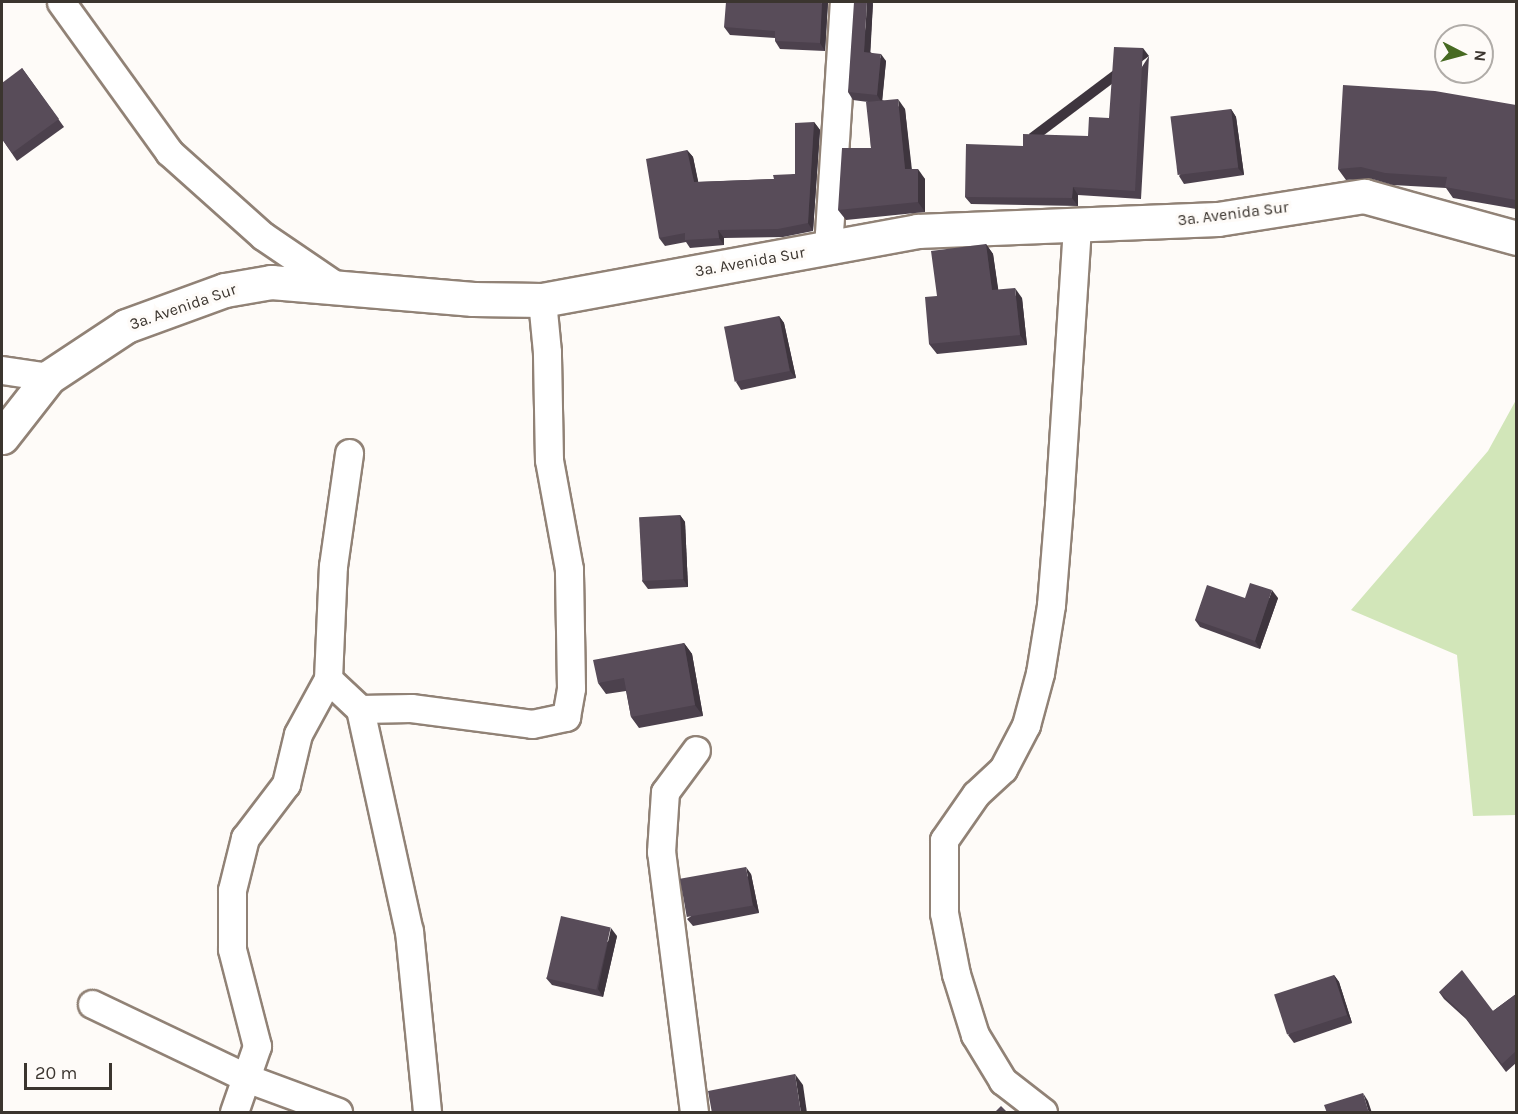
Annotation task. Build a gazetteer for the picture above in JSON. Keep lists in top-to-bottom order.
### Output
{
  "streets": {
    "street": ["3a. Avenida Sur"]
  },
  "scale_bar": "20 m",
  "north": "right"
}
